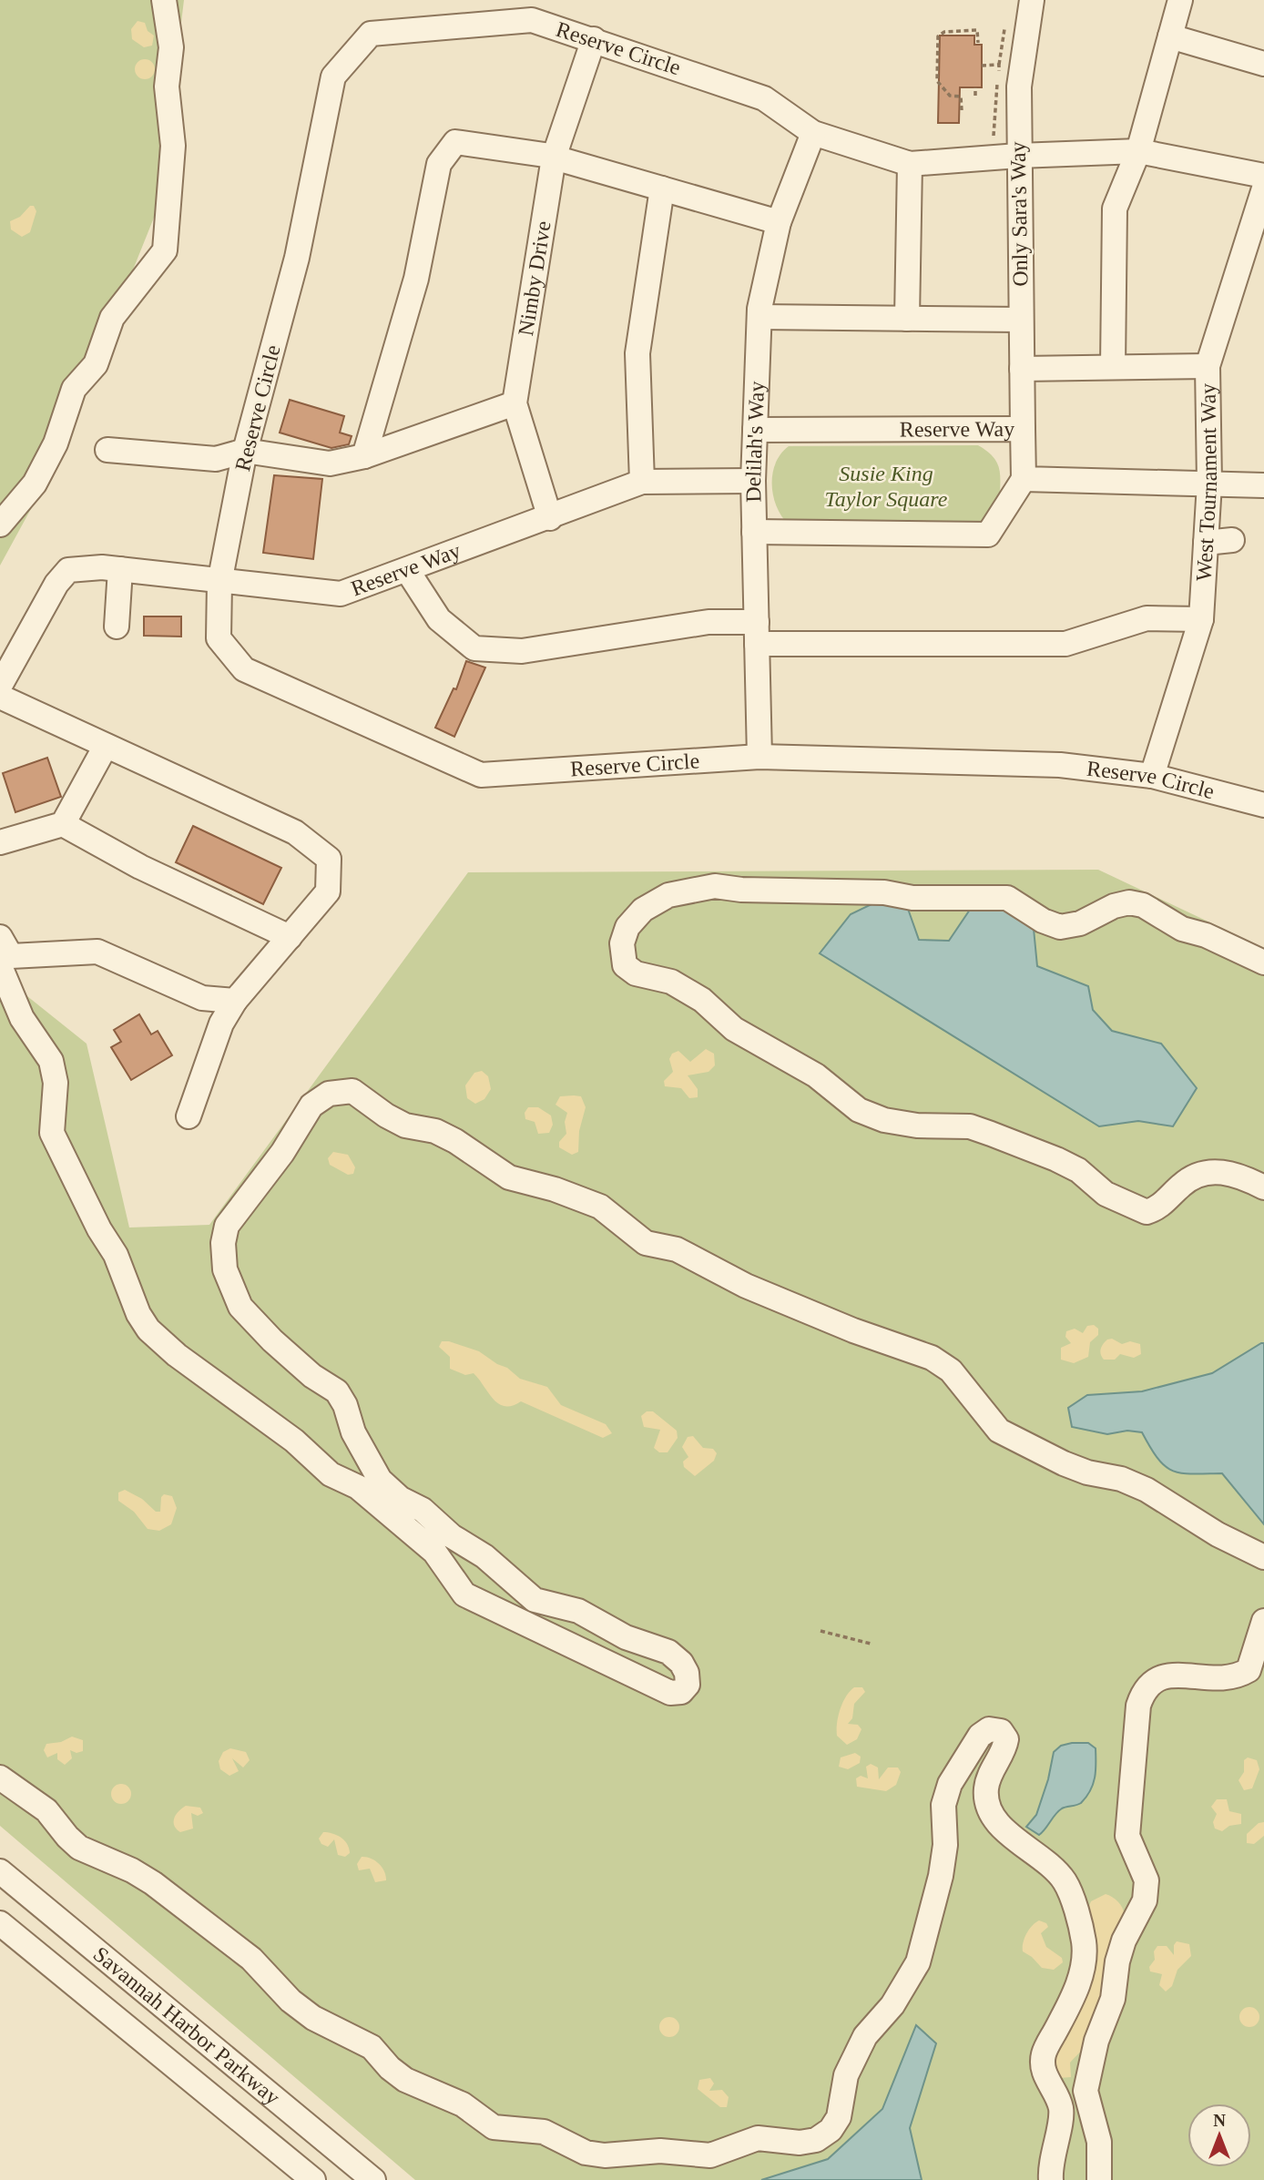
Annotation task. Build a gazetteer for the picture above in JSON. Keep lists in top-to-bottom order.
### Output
{
  "streets": {
    "street": [
      "Reserve Circle",
      "Only Sara's Way",
      "Nimby Drive",
      "Reserve Way",
      "Delilah's Way",
      "West Tournament Way",
      "Savannah Harbor Parkway"
    ]
  },
  "crossings": [
    ["Reserve Circle", "Only Sara's Way"],
    ["Reserve Circle", "Nimby Drive"],
    ["Reserve Circle", "Reserve Way"],
    ["Reserve Circle", "Delilah's Way"],
    ["Reserve Circle", "West Tournament Way"],
    ["Only Sara's Way", "Reserve Way"],
    ["Nimby Drive", "Reserve Way"],
    ["Reserve Way", "Delilah's Way"]
  ],
  "parks": ["Susie King Taylor Square"],
  "north": "top"
}
